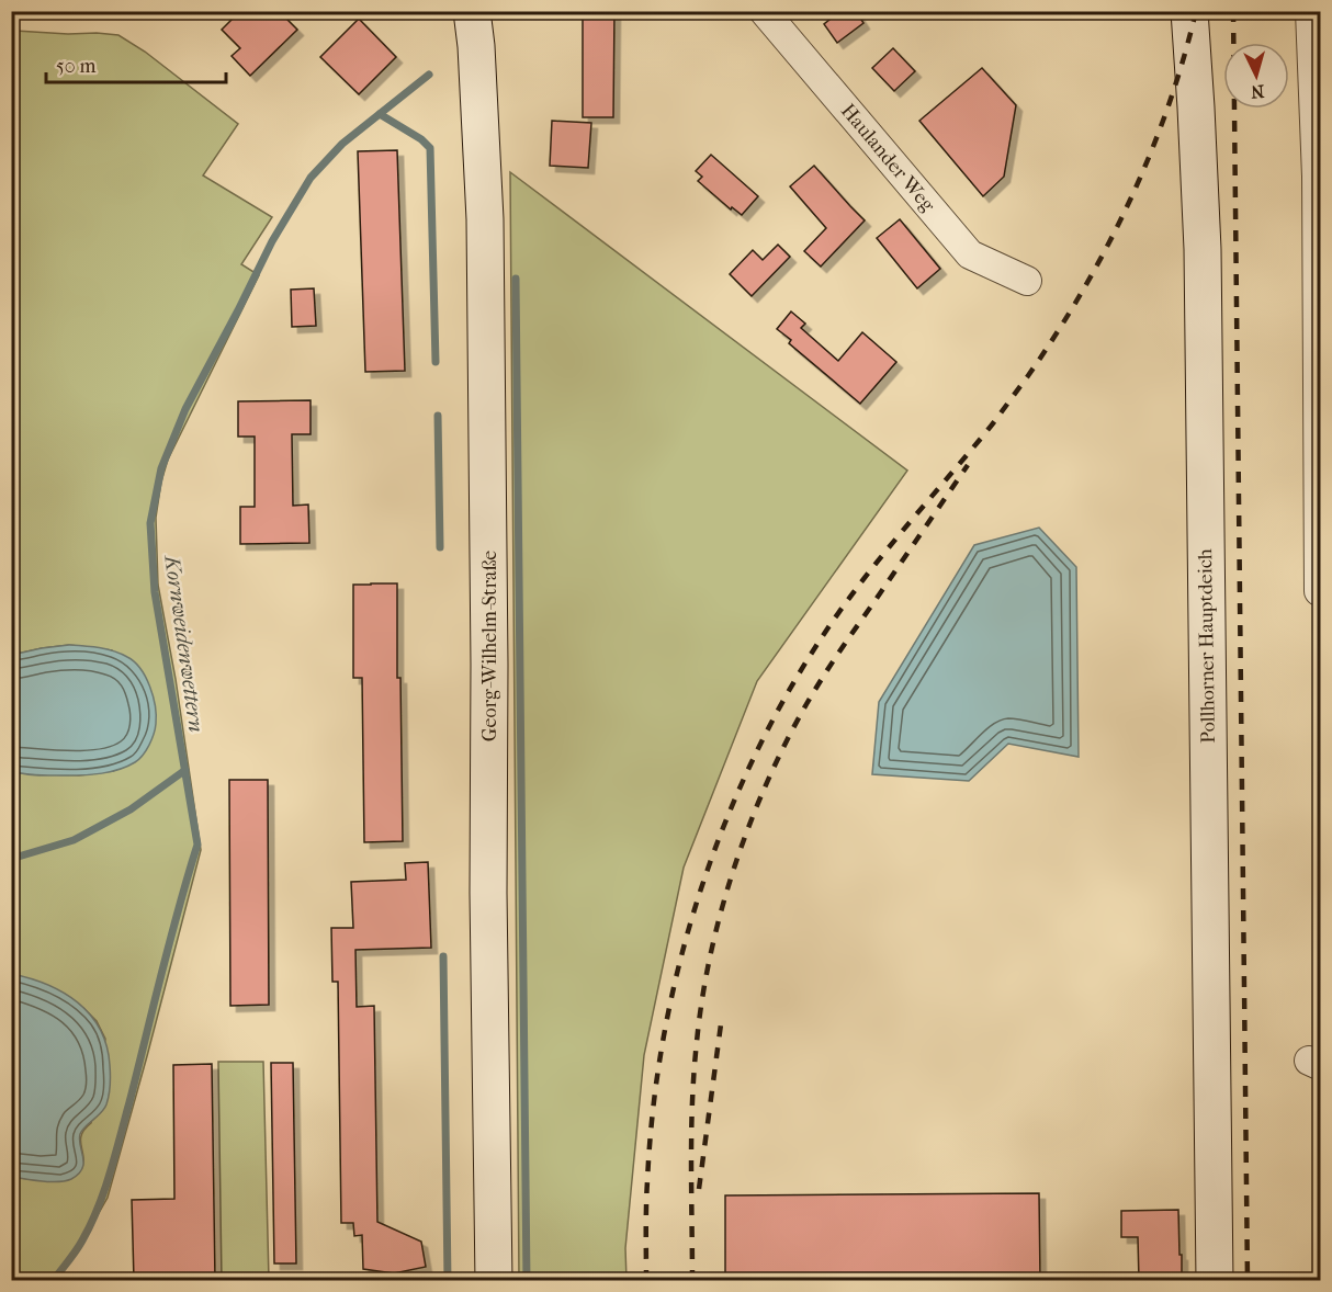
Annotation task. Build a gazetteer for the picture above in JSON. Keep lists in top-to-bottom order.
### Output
{
  "streets": {
    "main road": ["Georg-Wilhelm-Straße", "Pollhorner Hauptdeich"],
    "street": ["Haulander Weg"]
  },
  "water": ["Kornweidenwettern"],
  "scale_bar": "50 m",
  "north": "bottom"
}
